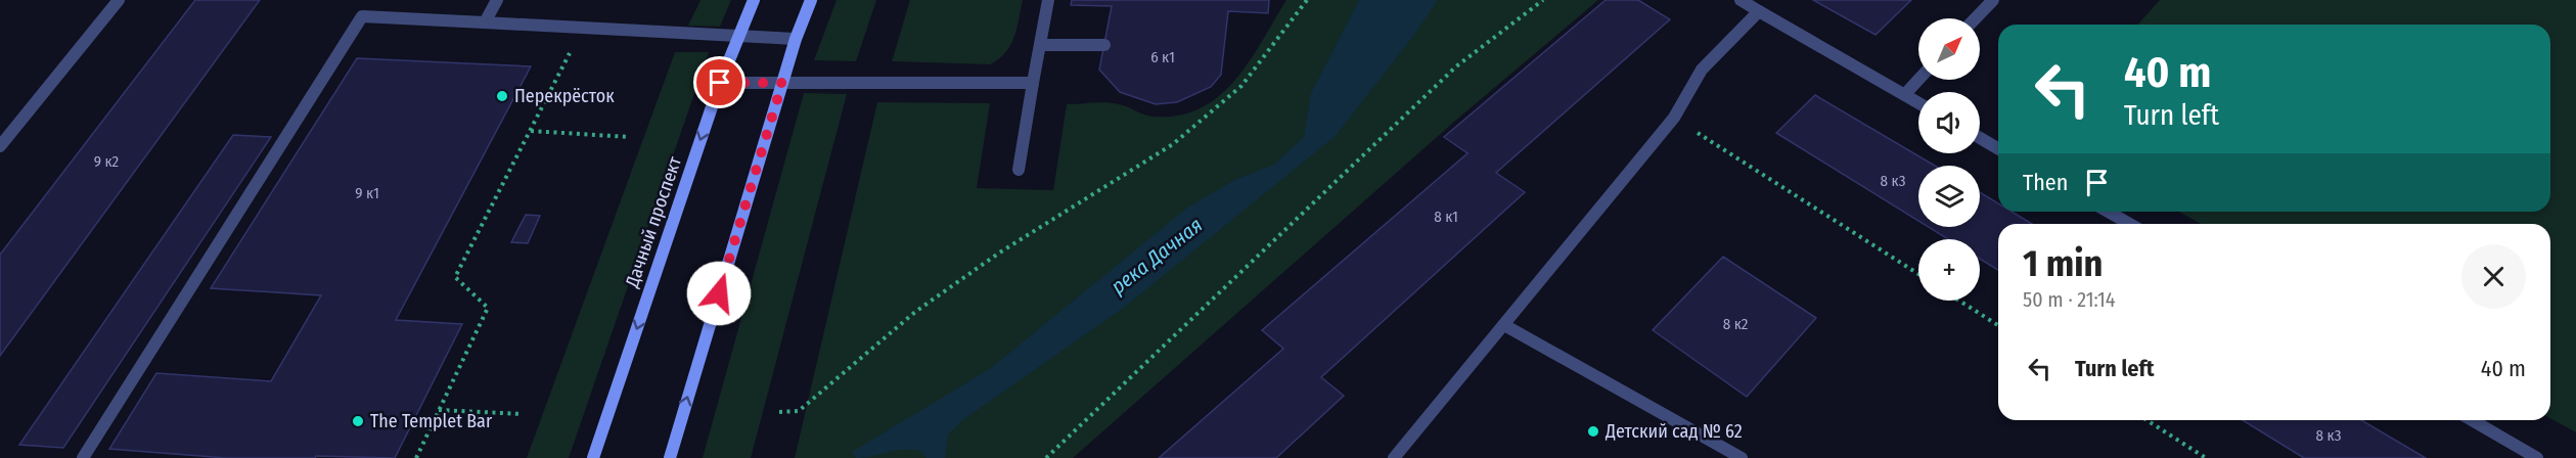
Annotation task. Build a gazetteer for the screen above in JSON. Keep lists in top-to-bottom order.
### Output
{
  "streets": {
    "main road": ["Дачный проспект"]
  },
  "water": ["река Дачная"],
  "places": ["Перекрёсток", "The Templet Bar", "Детский сад № 62"],
  "house_numbers": [
    "6 к1",
    "9 к2",
    "8 к3",
    "9 к1",
    "8 к1",
    "8 к2",
    "8 к3"
  ],
  "north": "top right",
  "page": {
    "map_buttons": "+",
    "turn": ["40 m", "Turn left"],
    "then": "Then",
    "heading": ["1 min", "50 m · 21:14"],
    "list": [
      {
        "name": "Turn left",
        "value": "40 m"
      }
    ]
  }
}
